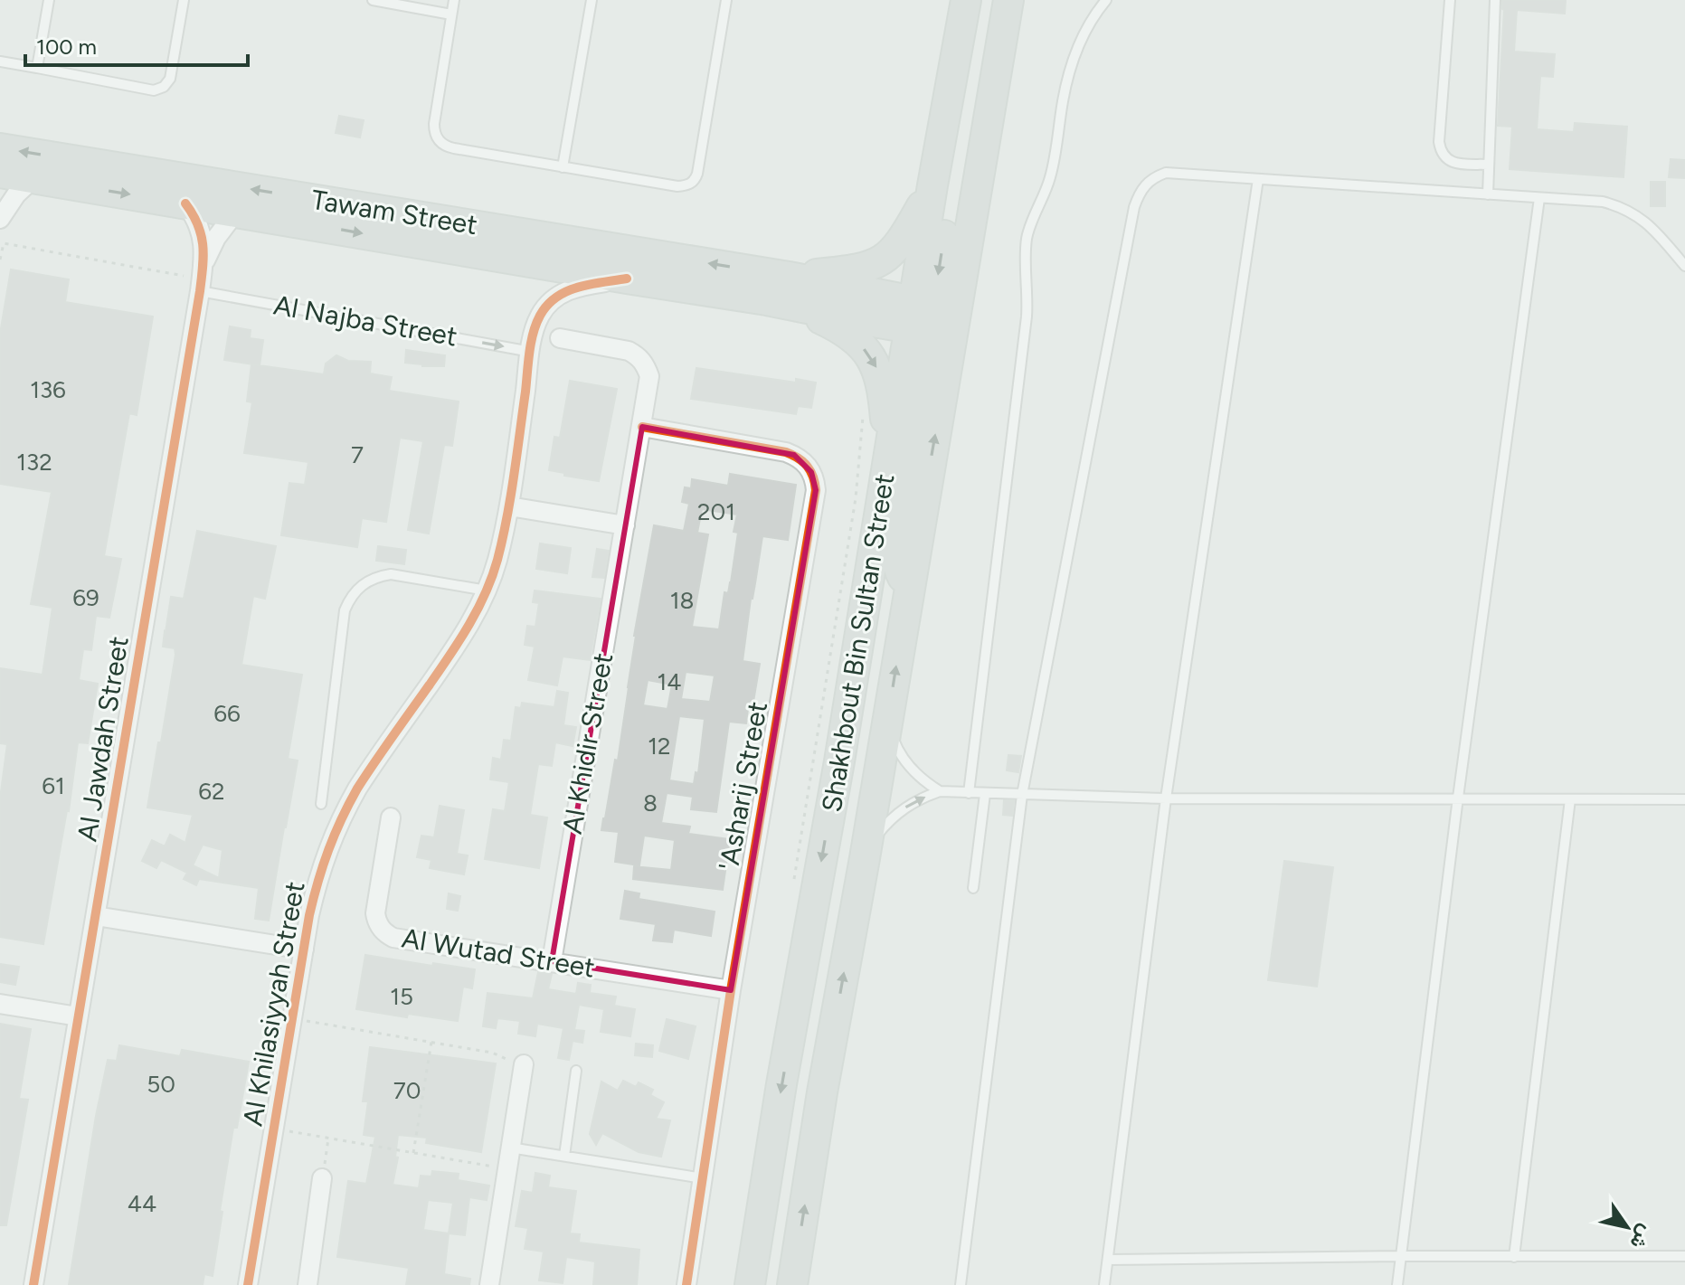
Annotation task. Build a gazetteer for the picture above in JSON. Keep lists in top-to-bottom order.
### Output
{
  "streets": {
    "main road": ["Tawam Street", "Shakhbout Bin Sultan Street"],
    "street": [
      "Al Jawdah Street",
      "Al Khidir Street",
      "'Asharij Street",
      "Al Wutad Street",
      "Al Khilasiyyah Street"
    ],
    "lane": ["Al Najba Street"]
  },
  "crossings": [
    ["Tawam Street", "Al Jawdah Street"],
    ["Tawam Street", "Al Khilasiyyah Street"],
    ["Al Najba Street", "Al Jawdah Street"],
    ["Al Najba Street", "Al Khilasiyyah Street"],
    ["Al Khidir Street", "'Asharij Street"],
    ["Al Khidir Street", "Al Wutad Street"],
    ["'Asharij Street", "Al Wutad Street"]
  ],
  "one_way": ["Al Najba Street"],
  "house_numbers": [
    "136",
    "7",
    "132",
    "201",
    "69",
    "18",
    "14",
    "66",
    "12",
    "61",
    "62",
    "8",
    "15",
    "50",
    "70",
    "44"
  ],
  "scale_bar": "100 m",
  "north": "bottom right"
}
